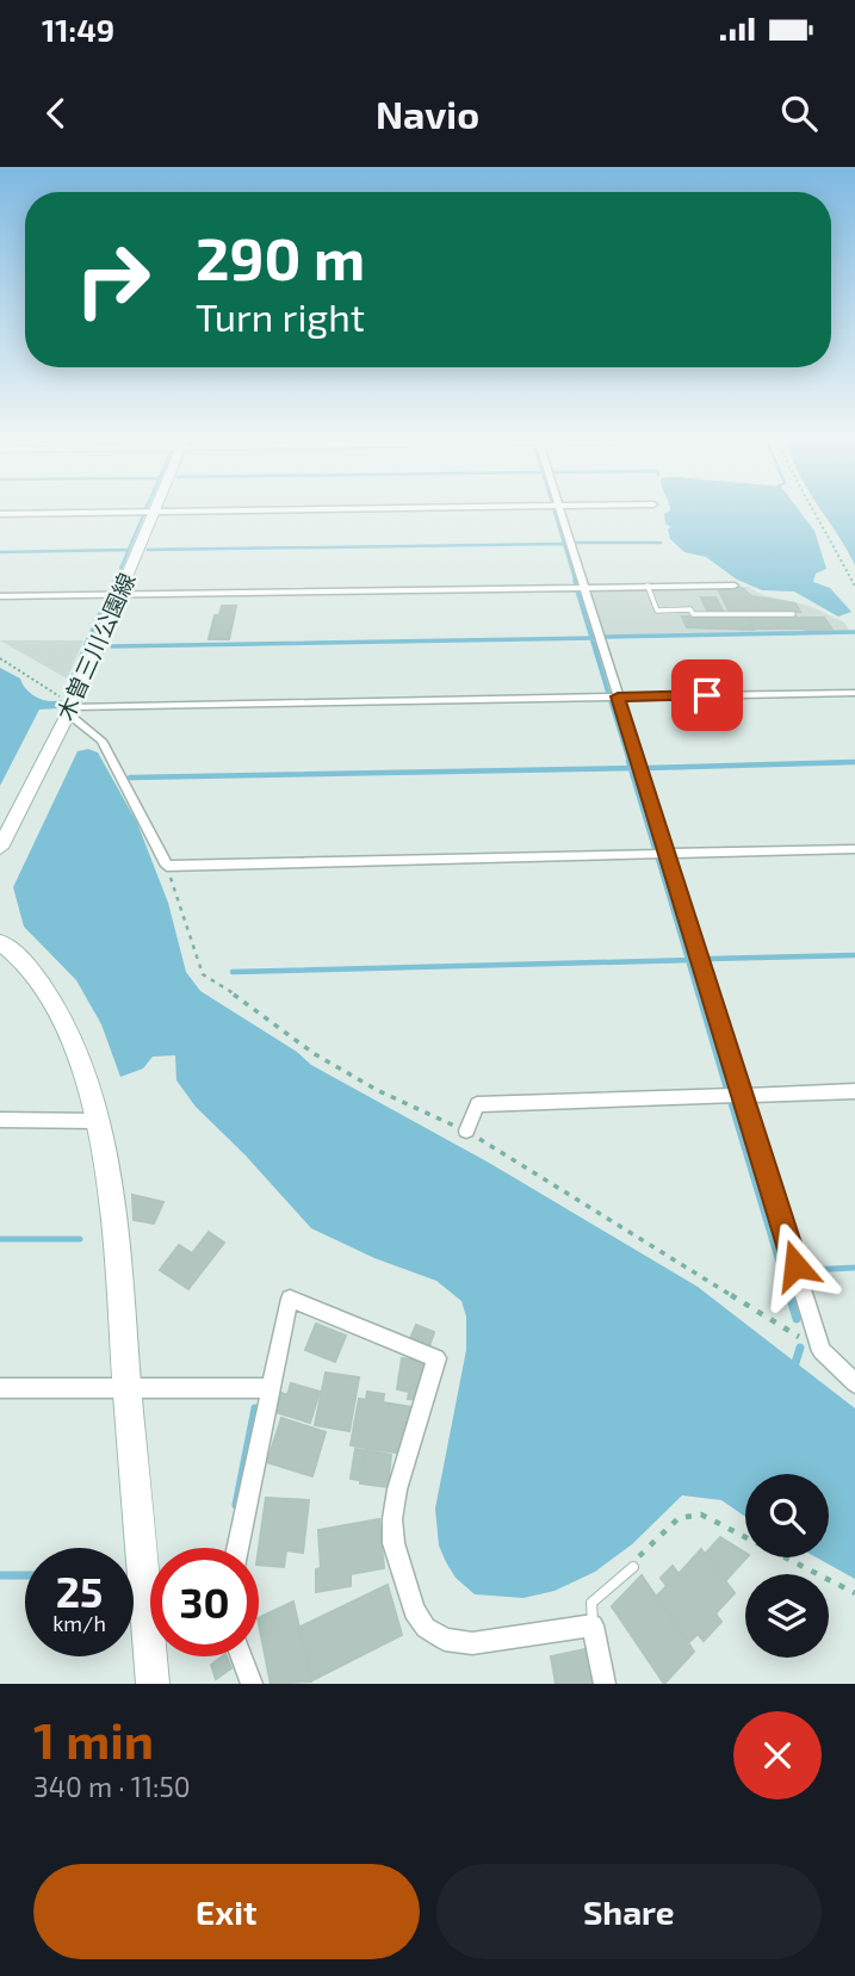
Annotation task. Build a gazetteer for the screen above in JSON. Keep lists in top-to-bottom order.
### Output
{
  "streets": {
    "main road": ["木曽三川公園線"]
  },
  "page": {
    "status": "11:49",
    "header": "Navio",
    "turn": ["290 m", "Turn right"],
    "speed": "25 km/h",
    "limit": "30",
    "heading": ["1 min", "340 m · 11:50"],
    "buttons": ["Exit", "Share"]
  }
}
